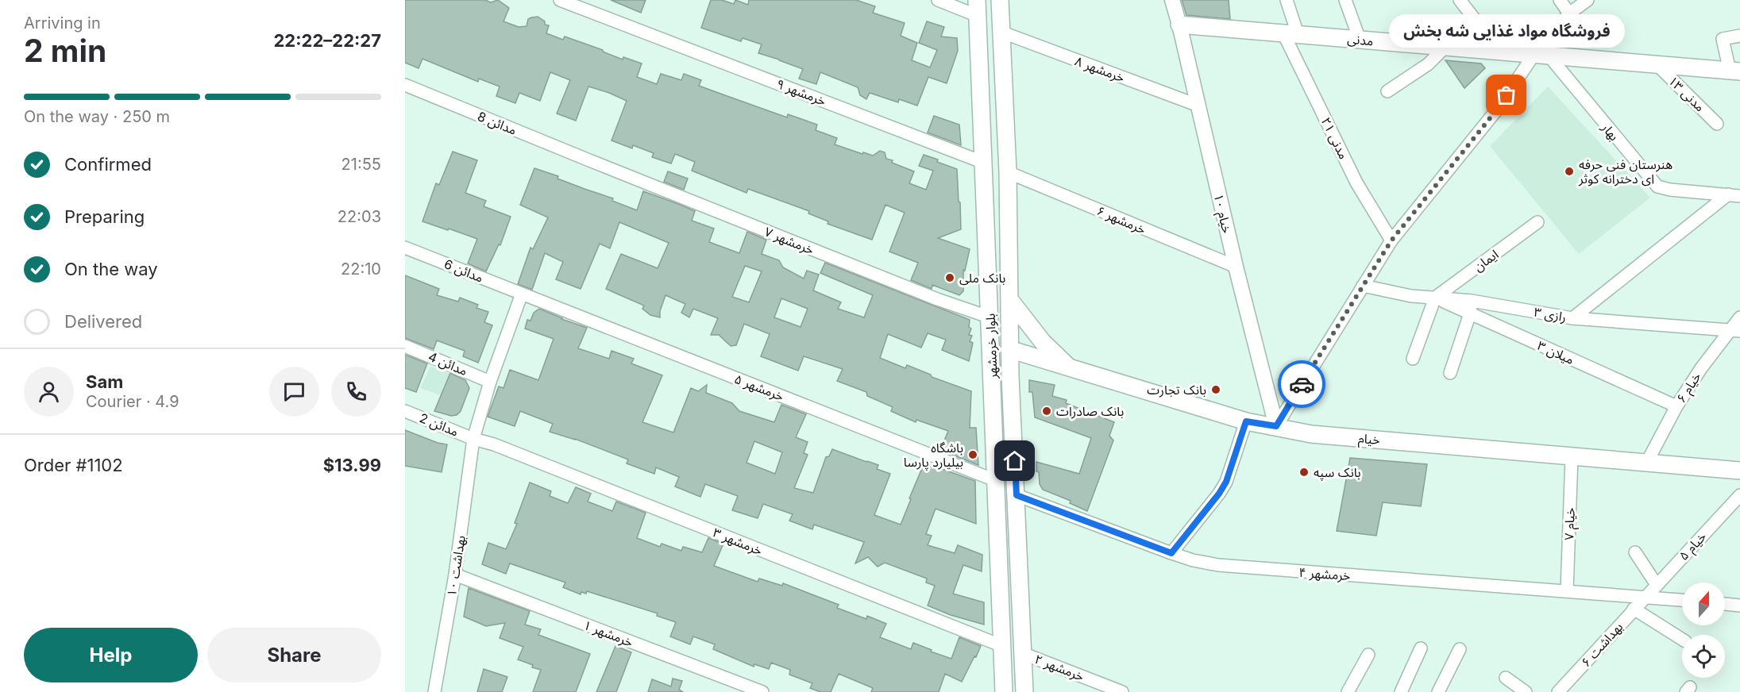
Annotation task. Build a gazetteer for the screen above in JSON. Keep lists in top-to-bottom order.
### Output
{
  "streets": {
    "main road": ["مدنی", "بلوار خرمشهر", "خیام"],
    "street": [
      "خرمشهر ۸",
      "خرمشهر ۹",
      "مدنی ۱۳",
      "مدائن 8",
      "بهار",
      "مدنی ۲۱",
      "خیام ۱۰",
      "خرمشهر ۶",
      "خرمشهر ۷",
      "ایمان",
      "مدائن 6",
      "رازی ۳",
      "میلان ۳",
      "مدائن 4",
      "خرمشهر ۵",
      "خیام ۶",
      "مدائن 2",
      "خیام ۷",
      "خرمشهر ۳",
      "خیام ۵",
      "بهداشت ۱۰",
      "خرمشهر ۴",
      "خرمشهر ۱",
      "بهداشت ۶",
      "خرمشهر ۲"
    ]
  },
  "crossings": [
    ["مدنی", "مدنی ۱۳"],
    ["مدنی", "بهار"],
    ["مدنی", "مدنی ۲۱"],
    ["مدنی", "خیام ۱۰"],
    ["خرمشهر ۸", "خیام ۱۰"],
    ["خرمشهر ۸", "بلوار خرمشهر"],
    ["خرمشهر ۹", "بلوار خرمشهر"],
    ["مدائن 8", "خرمشهر ۷"],
    ["خیام ۱۰", "خرمشهر ۶"],
    ["خیام ۱۰", "خیام"],
    ["خرمشهر ۶", "بلوار خرمشهر"],
    ["خرمشهر ۷", "بلوار خرمشهر"],
    ["ایمان", "رازی ۳"],
    ["ایمان", "میلان ۳"],
    ["مدائن 6", "خرمشهر ۵"],
    ["مدائن 6", "بهداشت ۱۰"],
    ["رازی ۳", "میلان ۳"],
    ["رازی ۳", "خیام ۶"],
    ["بلوار خرمشهر", "خرمشهر ۵"],
    ["بلوار خرمشهر", "خیام"],
    ["بلوار خرمشهر", "خرمشهر ۳"],
    ["بلوار خرمشهر", "خرمشهر ۴"],
    ["بلوار خرمشهر", "خرمشهر ۲"],
    ["میلان ۳", "خیام ۶"],
    ["مدائن 4", "بهداشت ۱۰"],
    ["خرمشهر ۵", "بهداشت ۱۰"],
    ["خیام ۶", "خیام"],
    ["مدائن 2", "خرمشهر ۳"],
    ["مدائن 2", "بهداشت ۱۰"],
    ["خیام", "خیام ۷"],
    ["خیام ۷", "خرمشهر ۴"],
    ["خرمشهر ۳", "بهداشت ۱۰"],
    ["خیام ۵", "خرمشهر ۴"],
    ["خیام ۵", "بهداشت ۶"],
    ["بهداشت ۱۰", "خرمشهر ۱"],
    ["خرمشهر ۴", "بهداشت ۶"]
  ],
  "places": [
    "فروشگاه مواد غذایی شه بخش",
    "هنرستان فنی حرفه ای دخترانه کوثر",
    "بانک ملی",
    "بانک تجارت",
    "بانک صادرات",
    "باشگاه بیلیارد پارسا",
    "بانک سپه"
  ],
  "north": "top",
  "page": {
    "heading": ["2 min", "Arriving in", "22:22–22:27"],
    "panel": [
      "Sam",
      "Courier · 4.9",
      "Order #1102",
      "$13.99"
    ],
    "bubble": "فروشگاه مواد غذایی شه بخش",
    "bar": "On the way · 250 m",
    "list": [
      ["Confirmed", "21:55"],
      ["Preparing", "22:03"],
      ["On the way", "22:10"],
      "Delivered"
    ],
    "buttons": ["Help", "Share"]
  }
}
